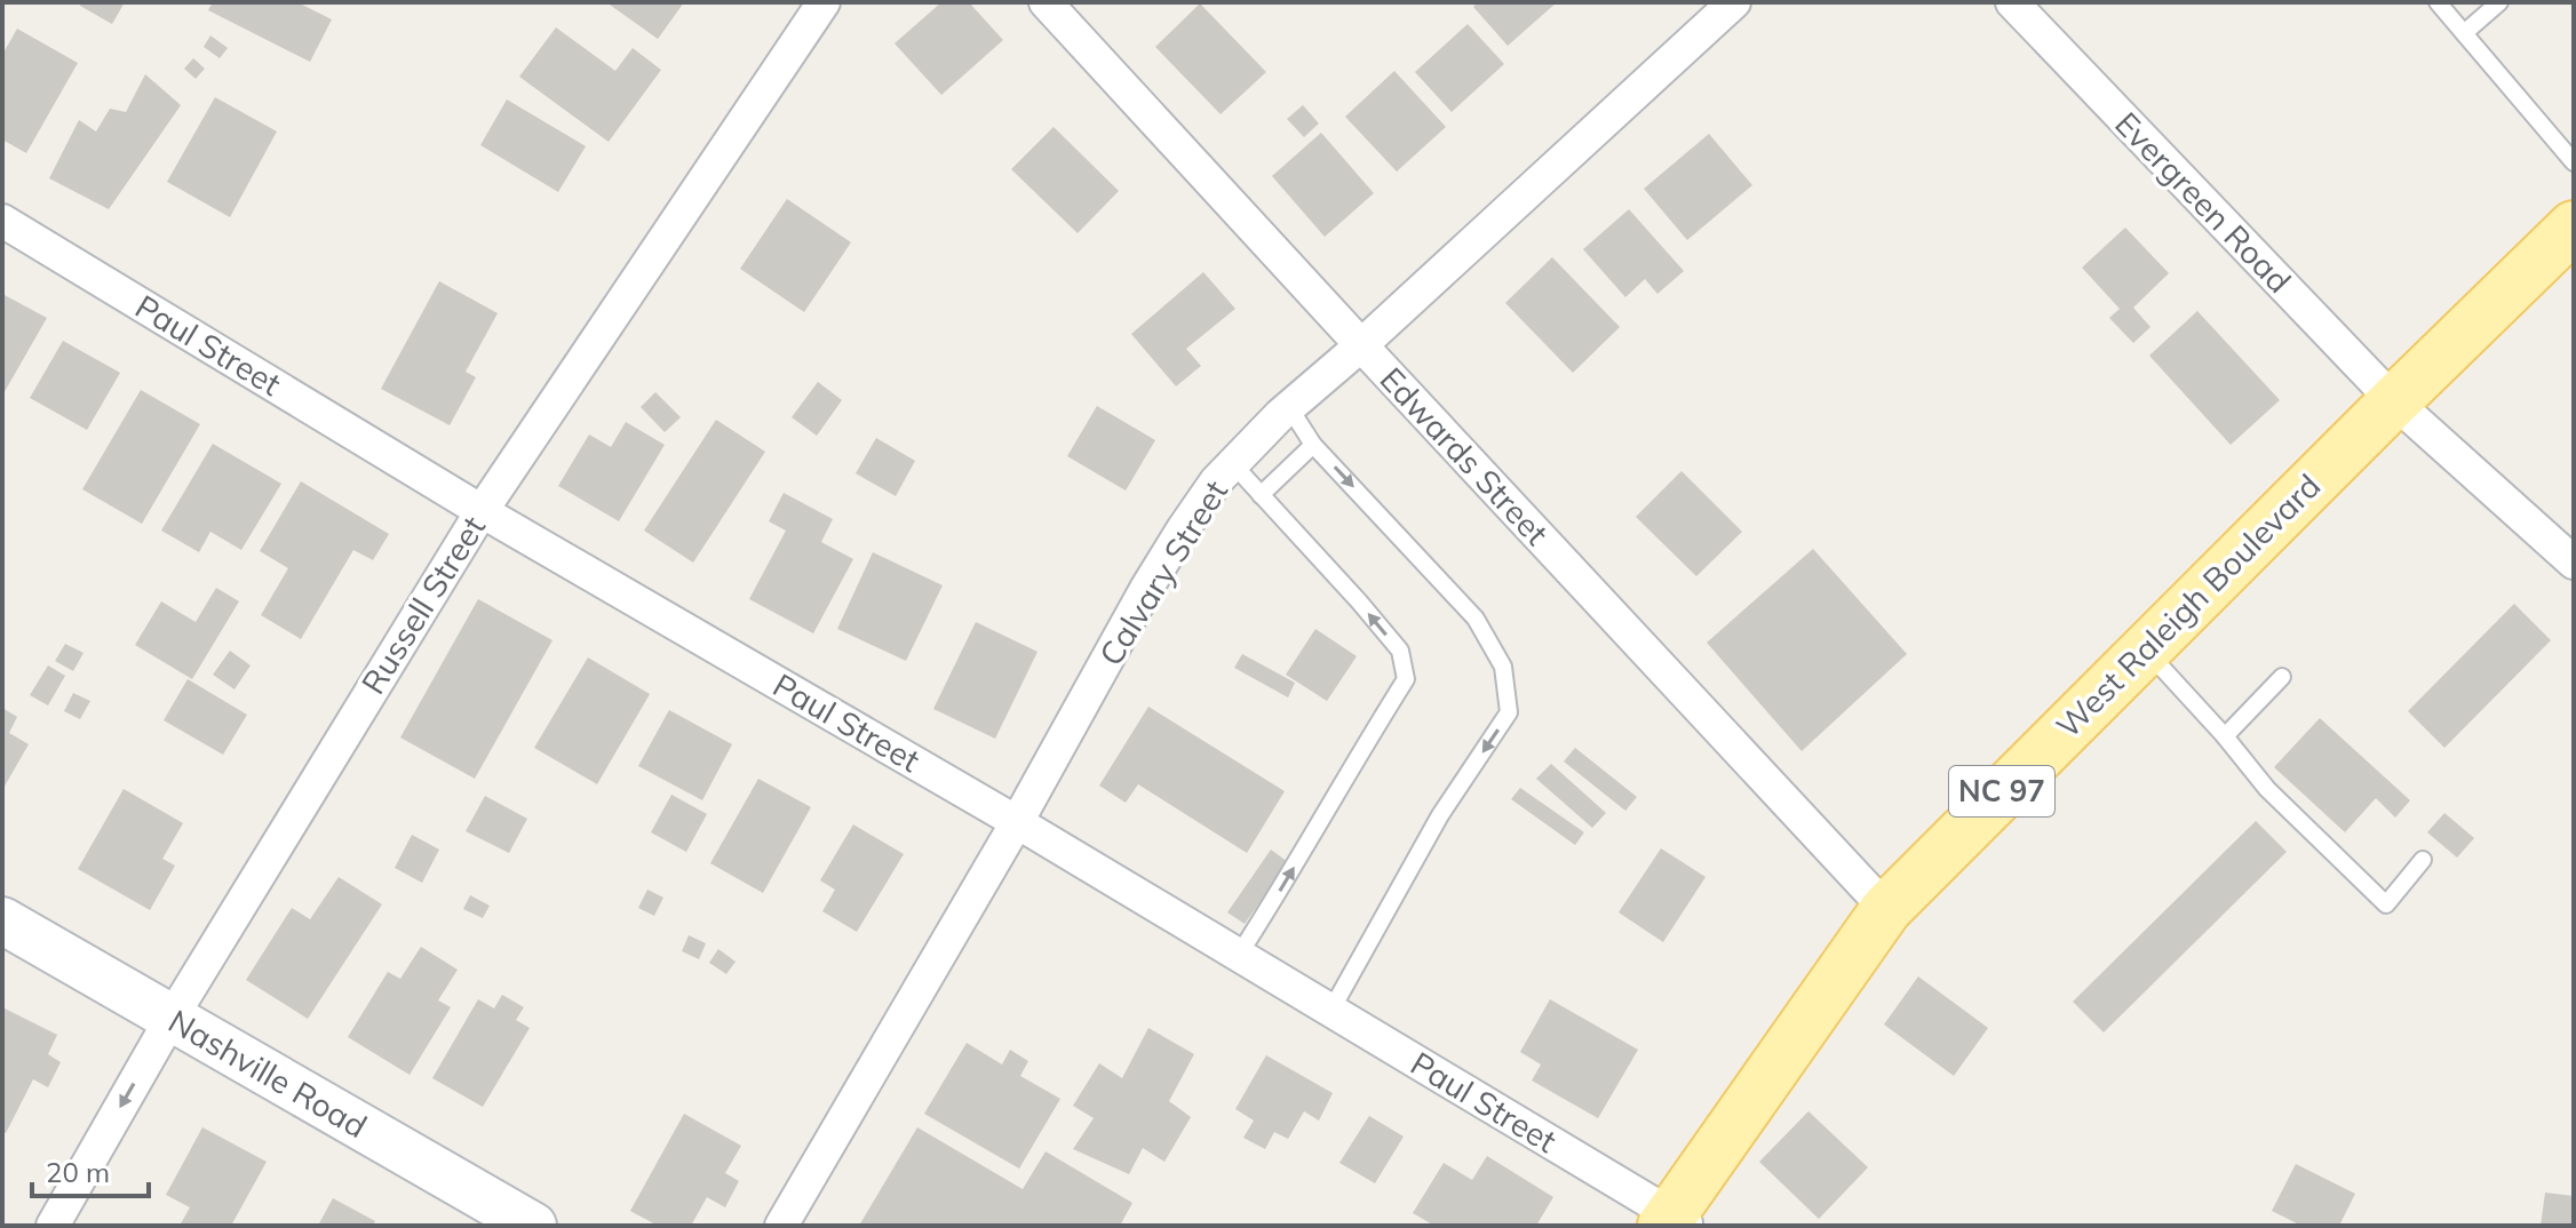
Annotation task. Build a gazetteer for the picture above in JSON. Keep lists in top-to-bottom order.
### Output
{
  "streets": {
    "main road": ["West Raleigh Boulevard", "NC 97", "Nashville Road"],
    "street": [
      "Evergreen Road",
      "Paul Street",
      "Edwards Street",
      "Calvary Street",
      "Russell Street"
    ]
  },
  "crossings": [
    ["Evergreen Road", "West Raleigh Boulevard"],
    ["Paul Street", "Calvary Street"],
    ["Paul Street", "Russell Street"],
    ["Paul Street", "West Raleigh Boulevard"],
    ["Edwards Street", "Calvary Street"],
    ["Edwards Street", "West Raleigh Boulevard"],
    ["Russell Street", "Nashville Road"]
  ],
  "scale_bar": "20 m"
}
